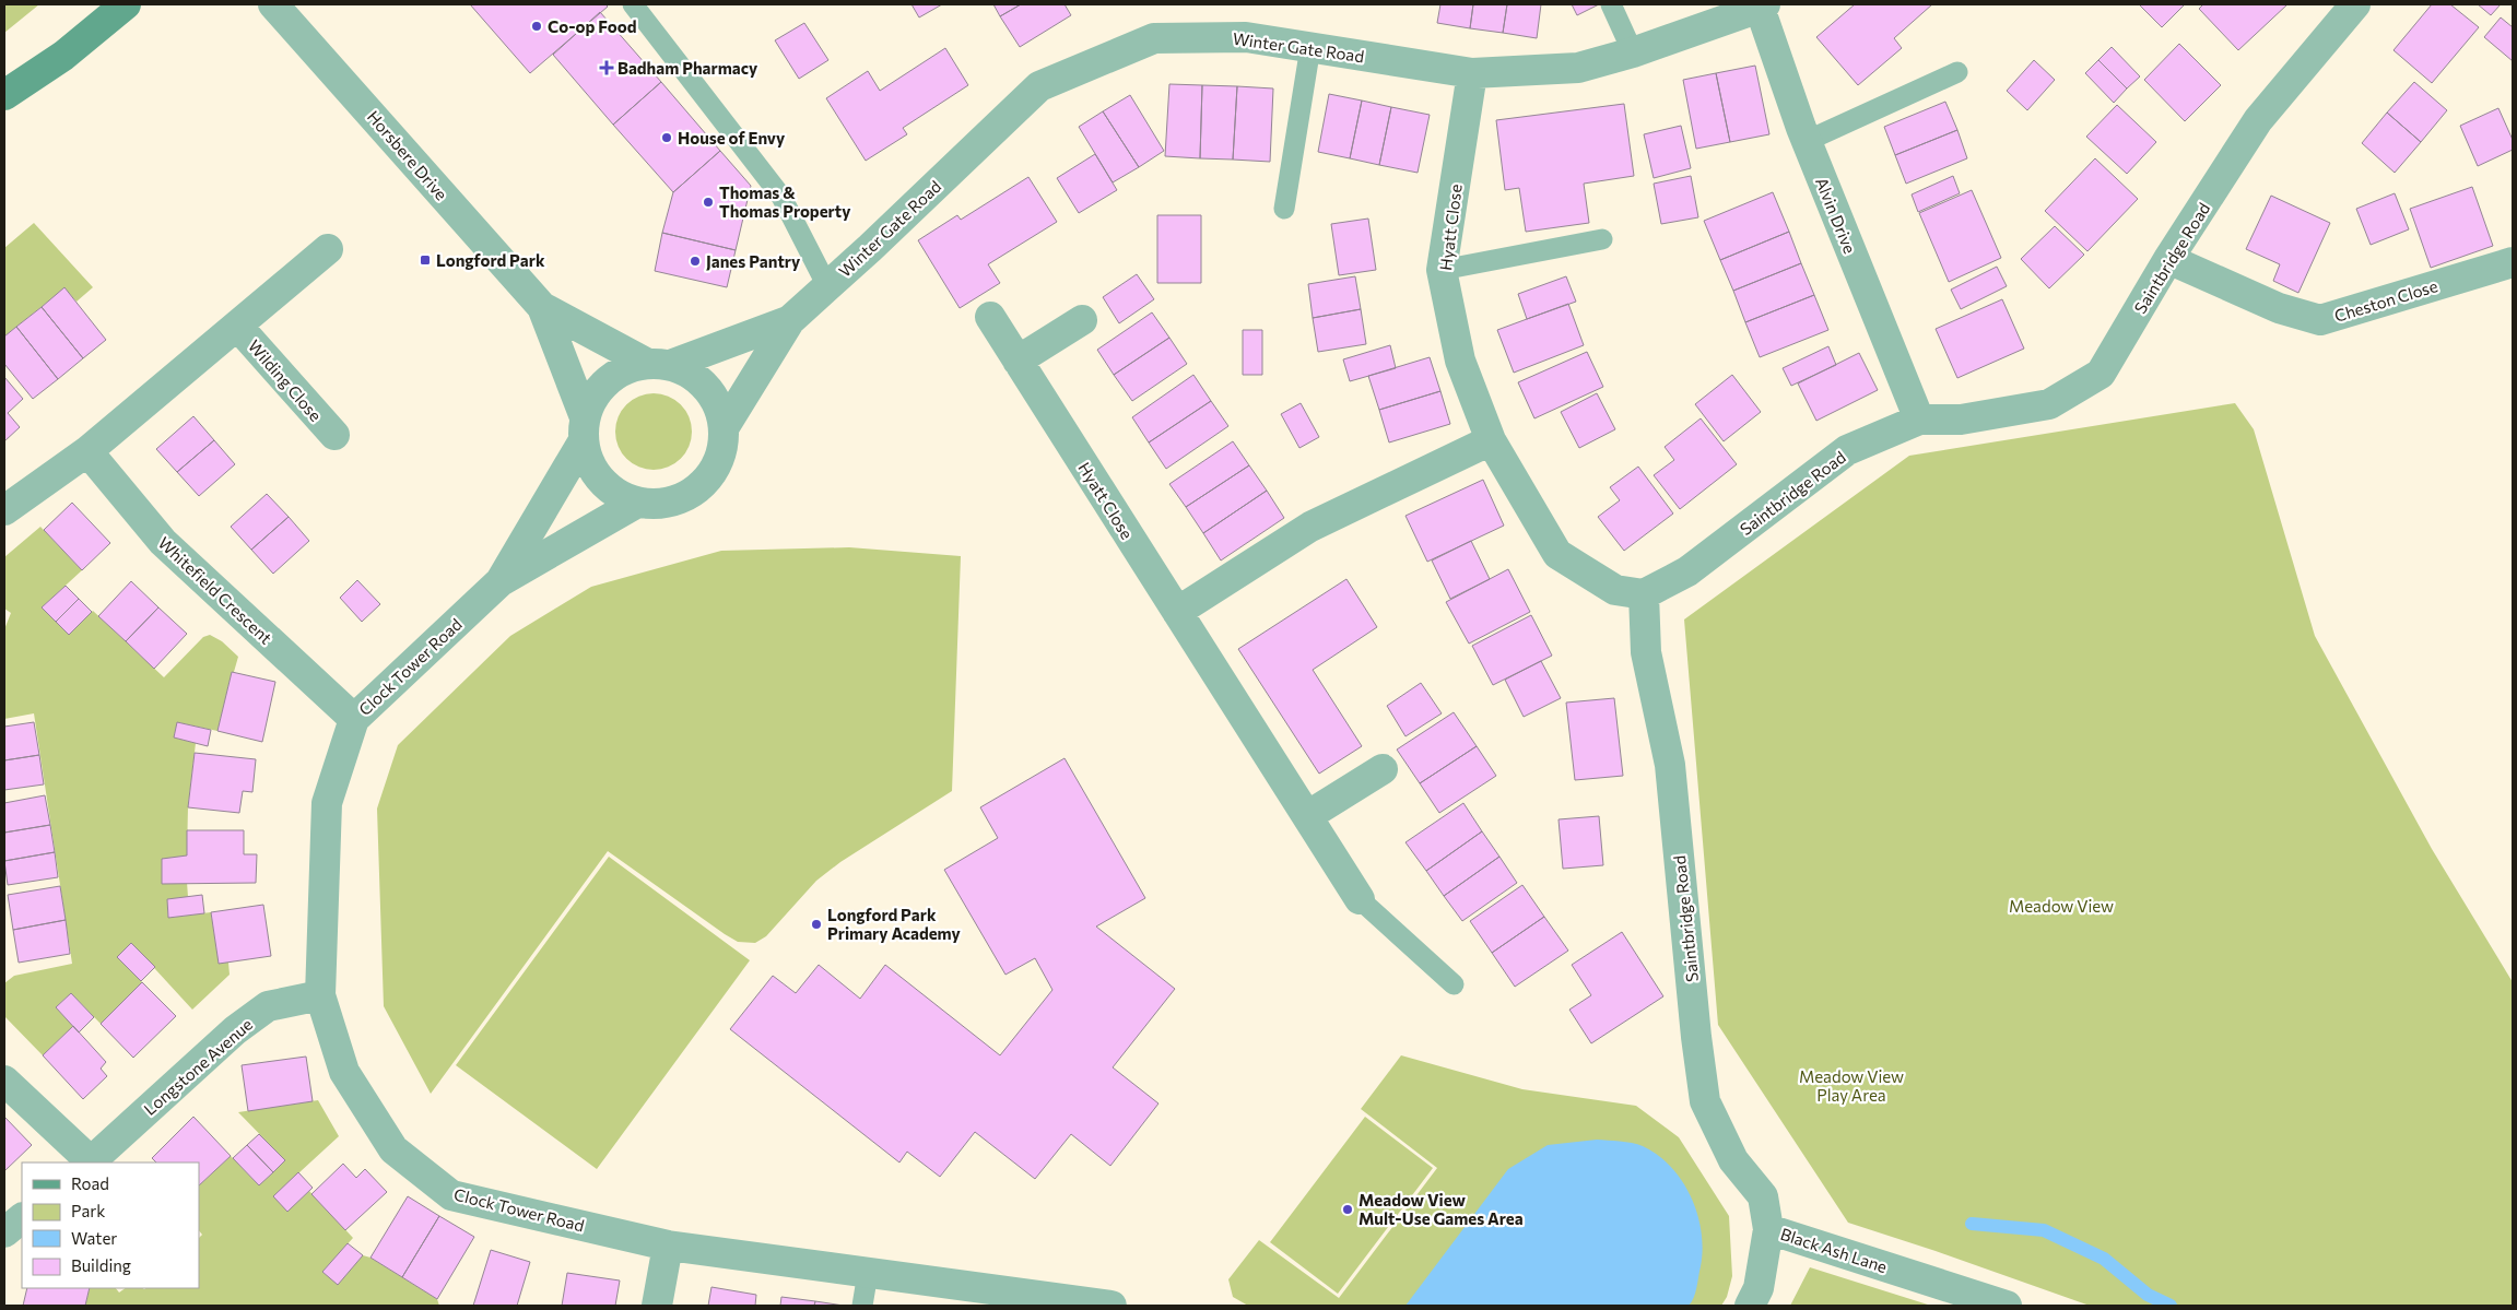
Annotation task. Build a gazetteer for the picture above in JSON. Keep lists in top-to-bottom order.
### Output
{
  "streets": {
    "street": [
      "Winter Gate Road",
      "Horsbere Drive",
      "Alvin Drive",
      "Hyatt Close",
      "Saintbridge Road",
      "Cheston Close",
      "Wilding Close",
      "Whitefield Crescent",
      "Clock Tower Road",
      "Longstone Avenue",
      "Black Ash Lane"
    ]
  },
  "crossings": [
    ["Winter Gate Road", "Horsbere Drive"],
    ["Winter Gate Road", "Alvin Drive"],
    ["Winter Gate Road", "Hyatt Close"],
    ["Winter Gate Road", "Clock Tower Road"],
    ["Horsbere Drive", "Clock Tower Road"],
    ["Alvin Drive", "Saintbridge Road"],
    ["Hyatt Close", "Saintbridge Road"],
    ["Saintbridge Road", "Cheston Close"],
    ["Saintbridge Road", "Black Ash Lane"],
    ["Wilding Close", "Whitefield Crescent"],
    ["Whitefield Crescent", "Clock Tower Road"],
    ["Clock Tower Road", "Longstone Avenue"]
  ],
  "parks": ["Meadow View", "Meadow View Play Area"],
  "places": {
    "other": [
      "Co-op Food",
      "House of Envy",
      "Thomas & Thomas Property",
      "Janes Pantry",
      "Longford Park Primary Academy",
      "Meadow View Mult-Use Games Area"
    ],
    "health": ["Badham Pharmacy"],
    "transit": ["Longford Park"]
  },
  "legend": [
    "Road",
    "Park",
    "Water",
    "Building"
  ]
}
